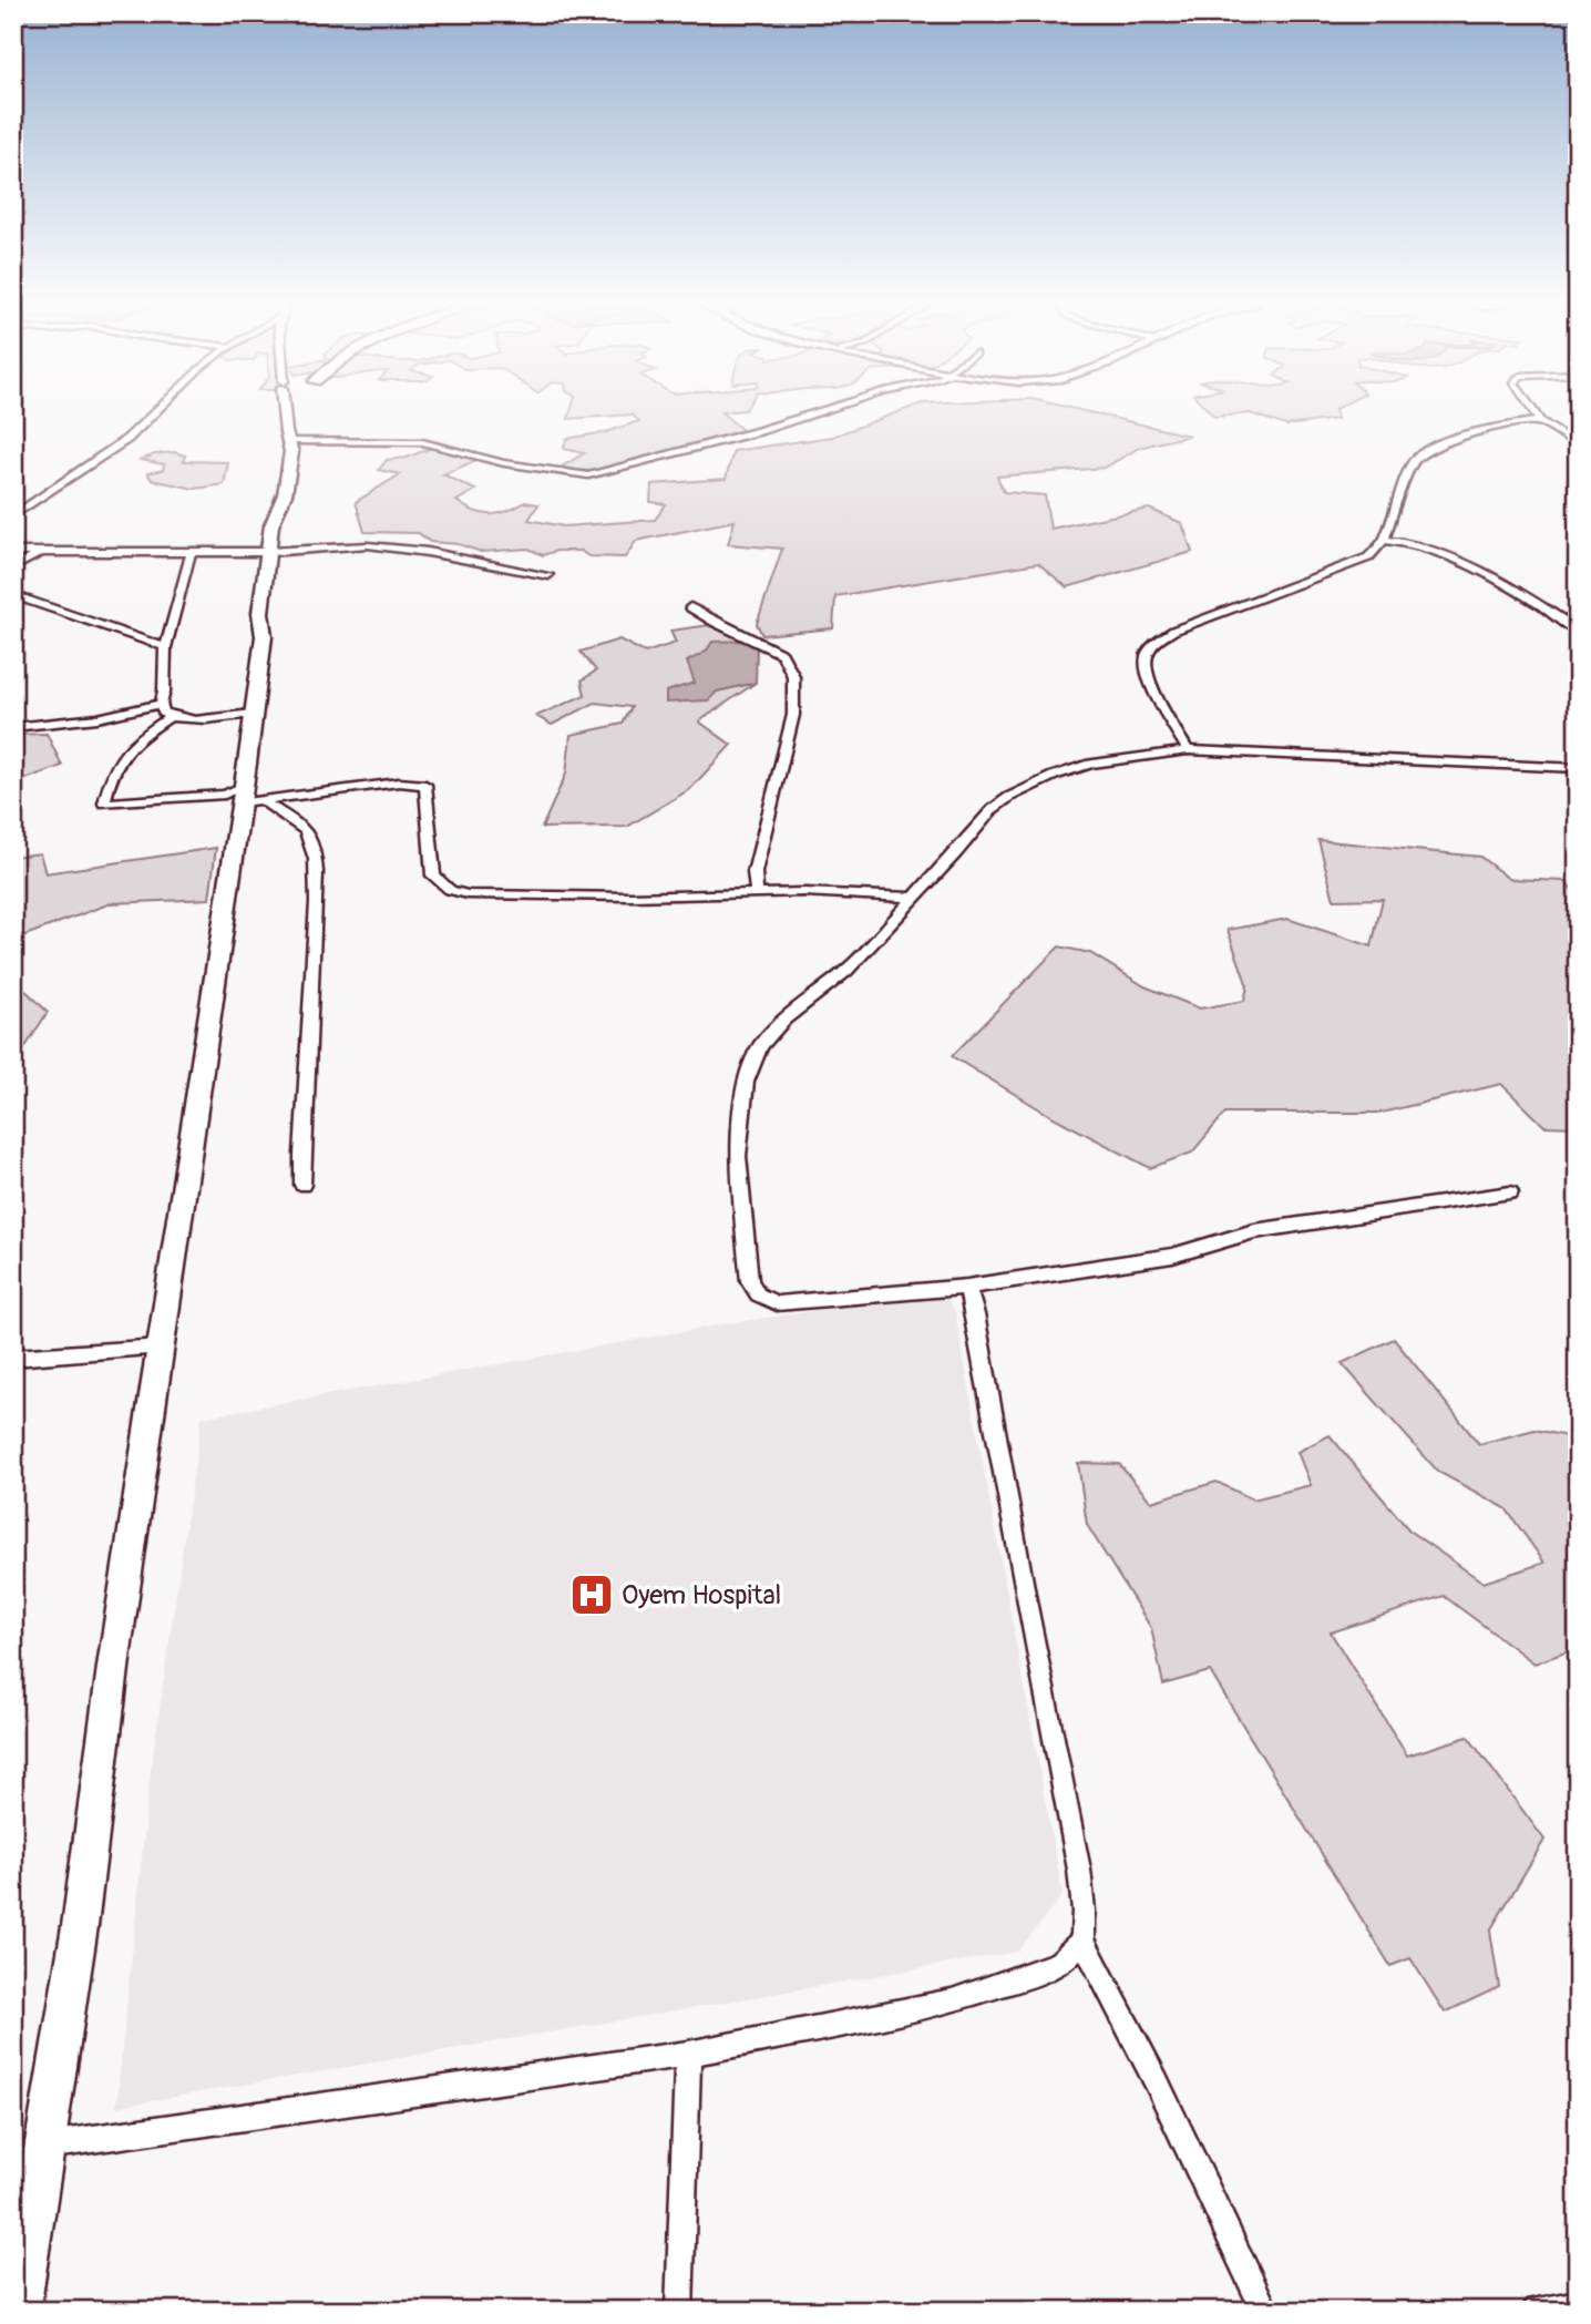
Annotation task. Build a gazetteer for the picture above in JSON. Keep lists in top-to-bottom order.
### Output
{
  "places": {
    "hospital": ["Oyem Hospital"]
  }
}
